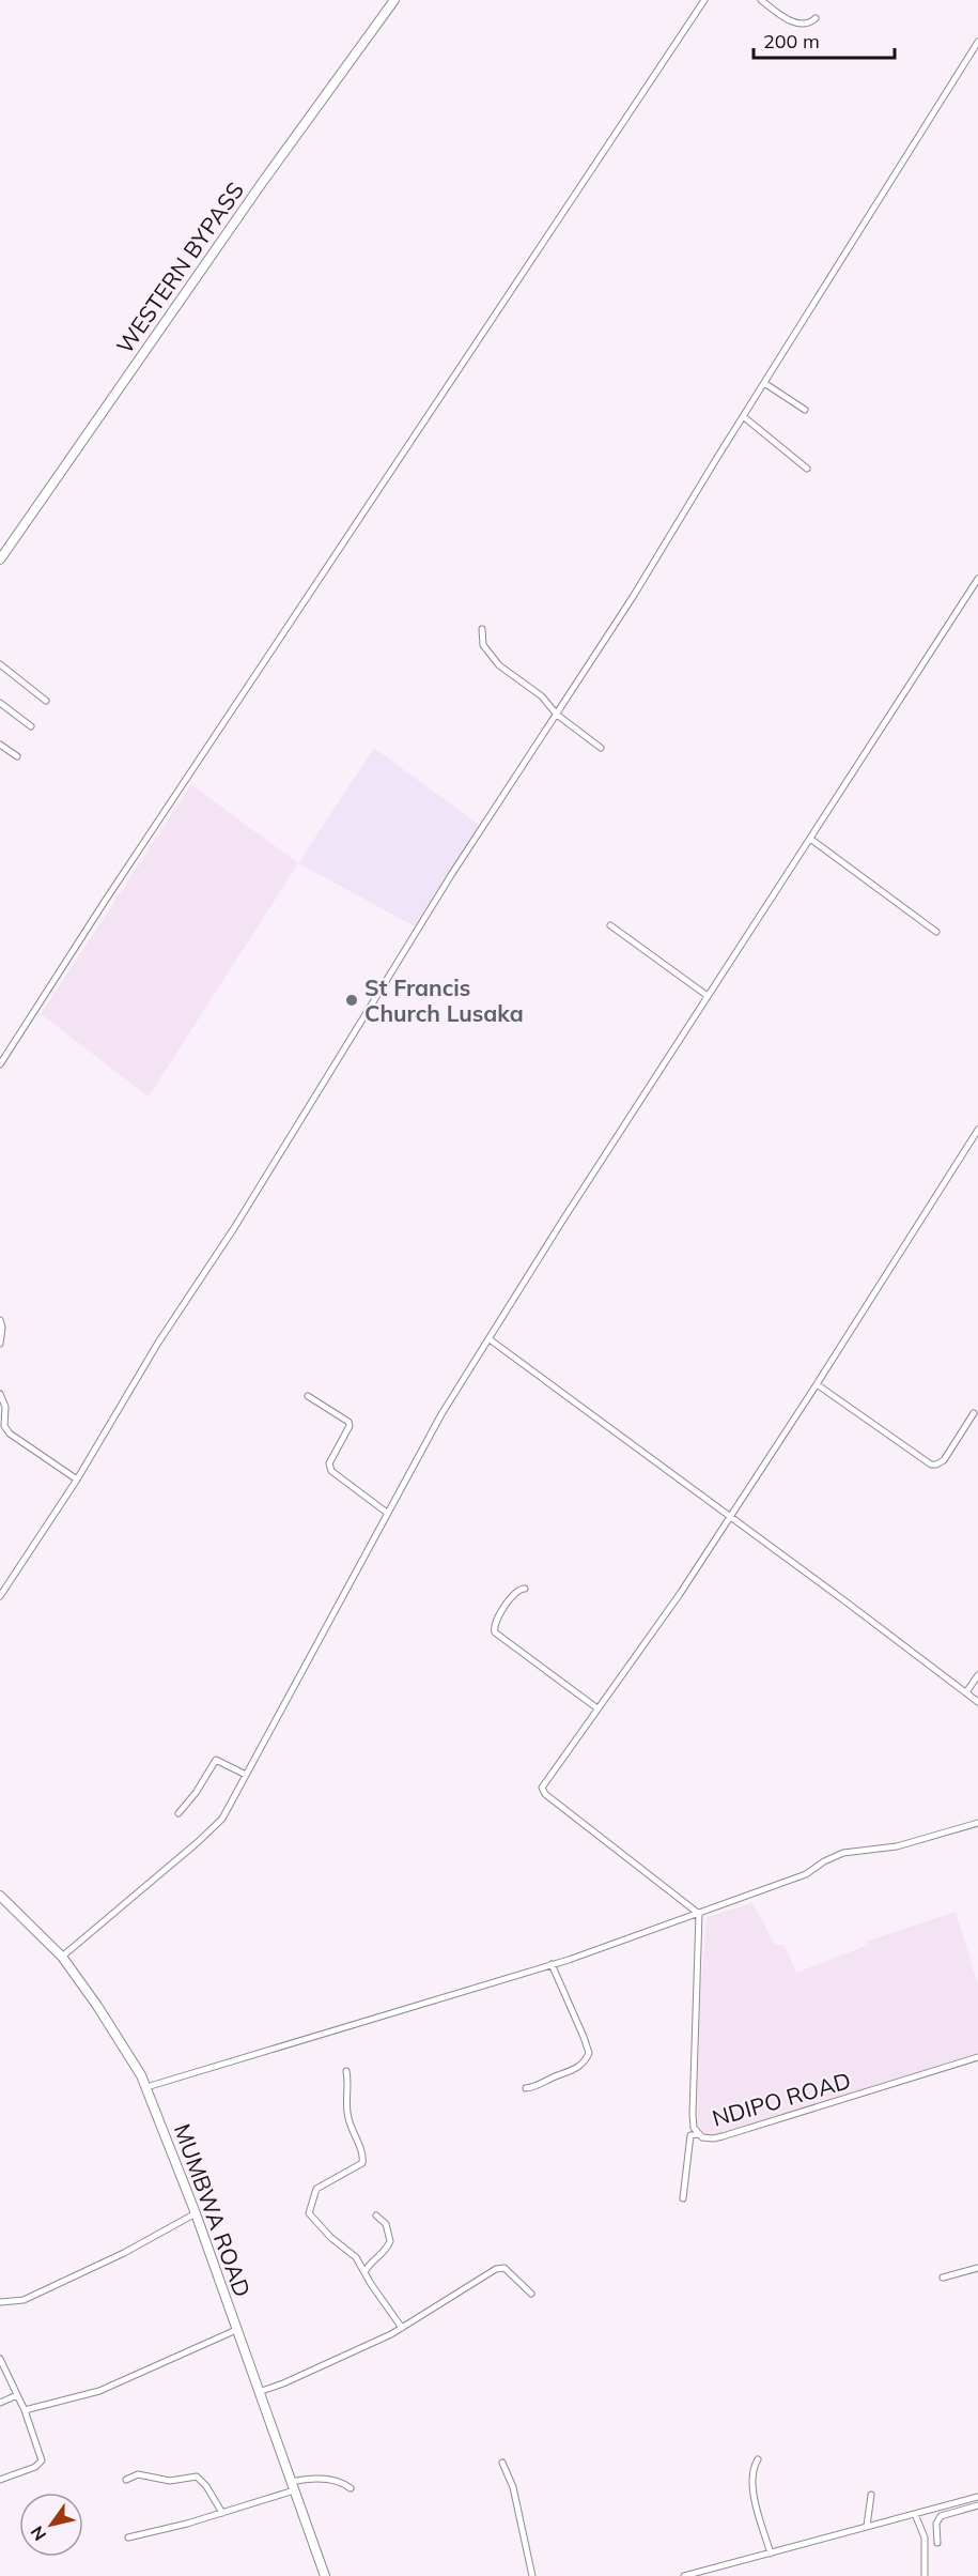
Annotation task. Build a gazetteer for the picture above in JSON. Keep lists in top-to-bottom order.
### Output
{
  "streets": {
    "main road": ["WESTERN BYPASS", "MUMBWA ROAD"],
    "street": ["NDIPO ROAD"]
  },
  "places": ["St Francis Church Lusaka"],
  "scale_bar": "200 m",
  "north": "bottom left"
}
